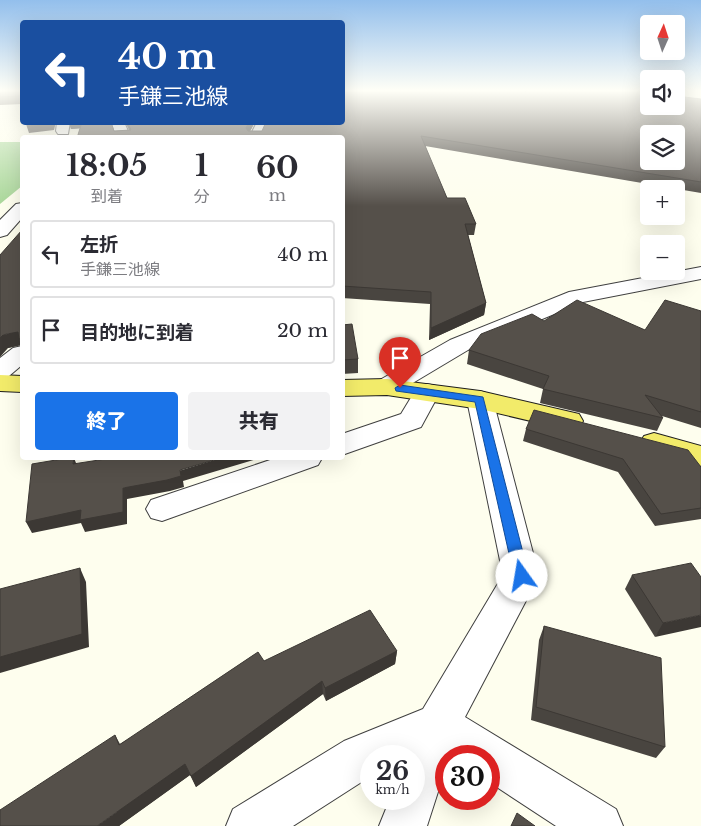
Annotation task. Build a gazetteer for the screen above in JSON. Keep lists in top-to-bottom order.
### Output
{
  "north": "top",
  "page": {
    "map_buttons": ["+", "−"],
    "turn": ["40 m", "手鎌三池線"],
    "eta": [
      "18:05",
      "到着",
      "1",
      "分",
      "60",
      "m"
    ],
    "list": [
      {
        "name": "左折",
        "note": "手鎌三池線",
        "value": "40 m"
      },
      {
        "name": "目的地に到着",
        "value": "20 m"
      }
    ],
    "buttons": ["終了", "共有"],
    "speed": "26 km/h",
    "limit": "30"
  }
}
